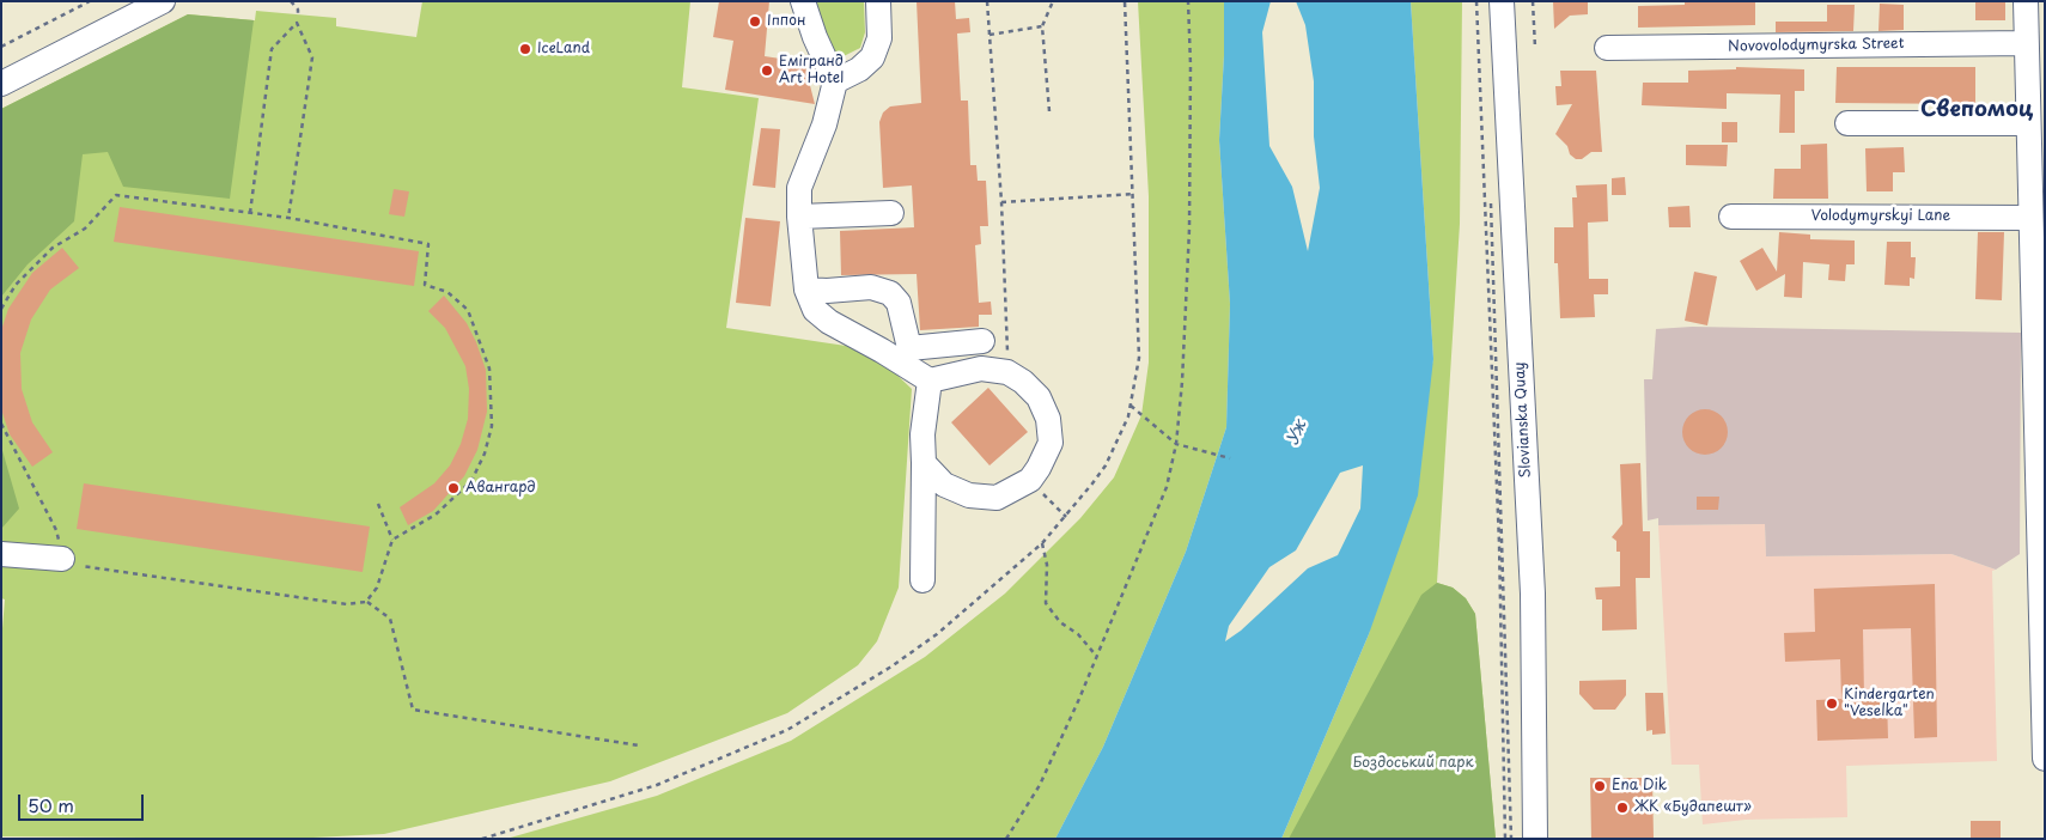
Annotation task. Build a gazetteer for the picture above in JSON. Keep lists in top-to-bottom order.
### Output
{
  "streets": {
    "street": ["Novovolodymyrska Street", "Volodymyrskyi Lane", "Slovianska Quay"]
  },
  "districts": ["Свепомоц"],
  "water": ["Уж"],
  "parks": ["Боздоський парк"],
  "places": [
    "Іппон",
    "IceLand",
    "Емігранд Art Hotel",
    "Авангард",
    "Kindergarten \"Veselka\"",
    "Ena Dik",
    "ЖК «Будапешт»"
  ],
  "scale_bar": "50 m"
}
